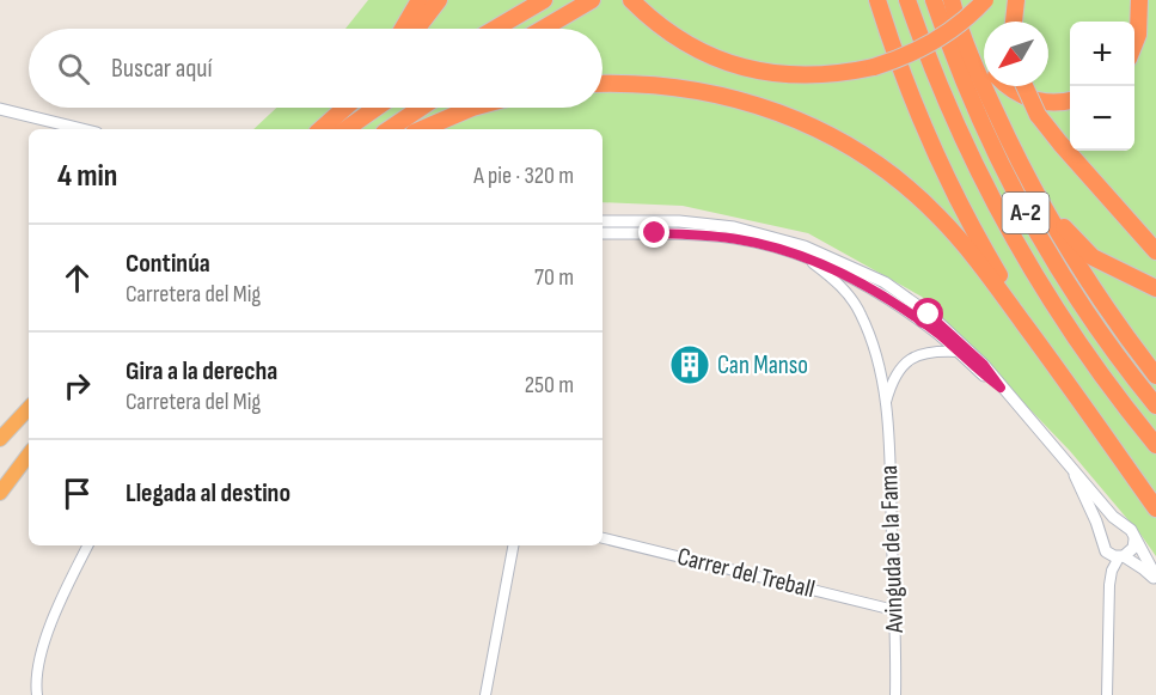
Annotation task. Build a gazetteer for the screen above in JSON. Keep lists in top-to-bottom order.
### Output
{
  "streets": {
    "highway": ["A-2"],
    "street": ["Avinguda de la Fama", "Carrer del Treball"]
  },
  "crossings": [
    ["Avinguda de la Fama", "Carrer del Treball"]
  ],
  "places": {
    "building": ["Can Manso"]
  },
  "north": "bottom left",
  "page": {
    "map_buttons": ["+", "−"],
    "search": "Buscar aquí",
    "heading": ["4 min", "A pie · 320 m"],
    "list": [
      ["Continúa", "Carretera del Mig", "70 m"],
      ["Gira a la derecha", "Carretera del Mig", "250 m"],
      "Llegada al destino"
    ]
  }
}
